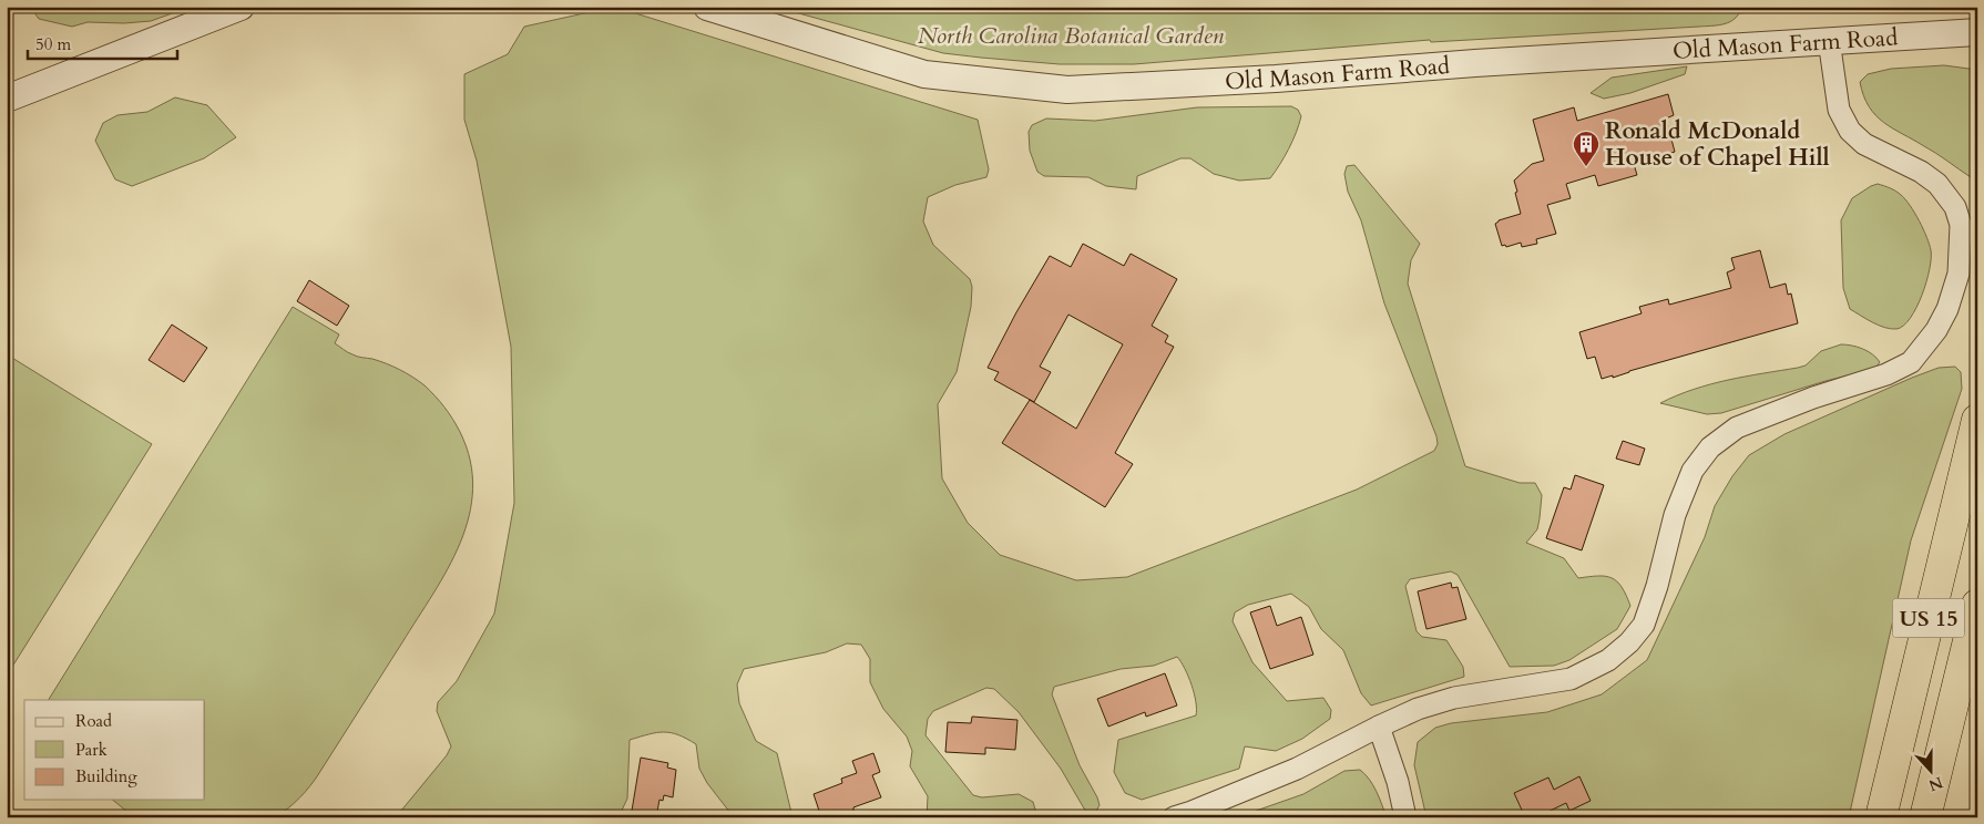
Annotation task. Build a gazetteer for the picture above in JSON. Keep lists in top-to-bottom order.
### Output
{
  "streets": {
    "highway": ["US 15"],
    "street": ["Old Mason Farm Road"]
  },
  "parks": ["North Carolina Botanical Garden"],
  "places": {
    "building": ["Ronald McDonald House of Chapel Hill"]
  },
  "legend": ["Road", "Park", "Building"],
  "scale_bar": "50 m",
  "north": "bottom"
}
